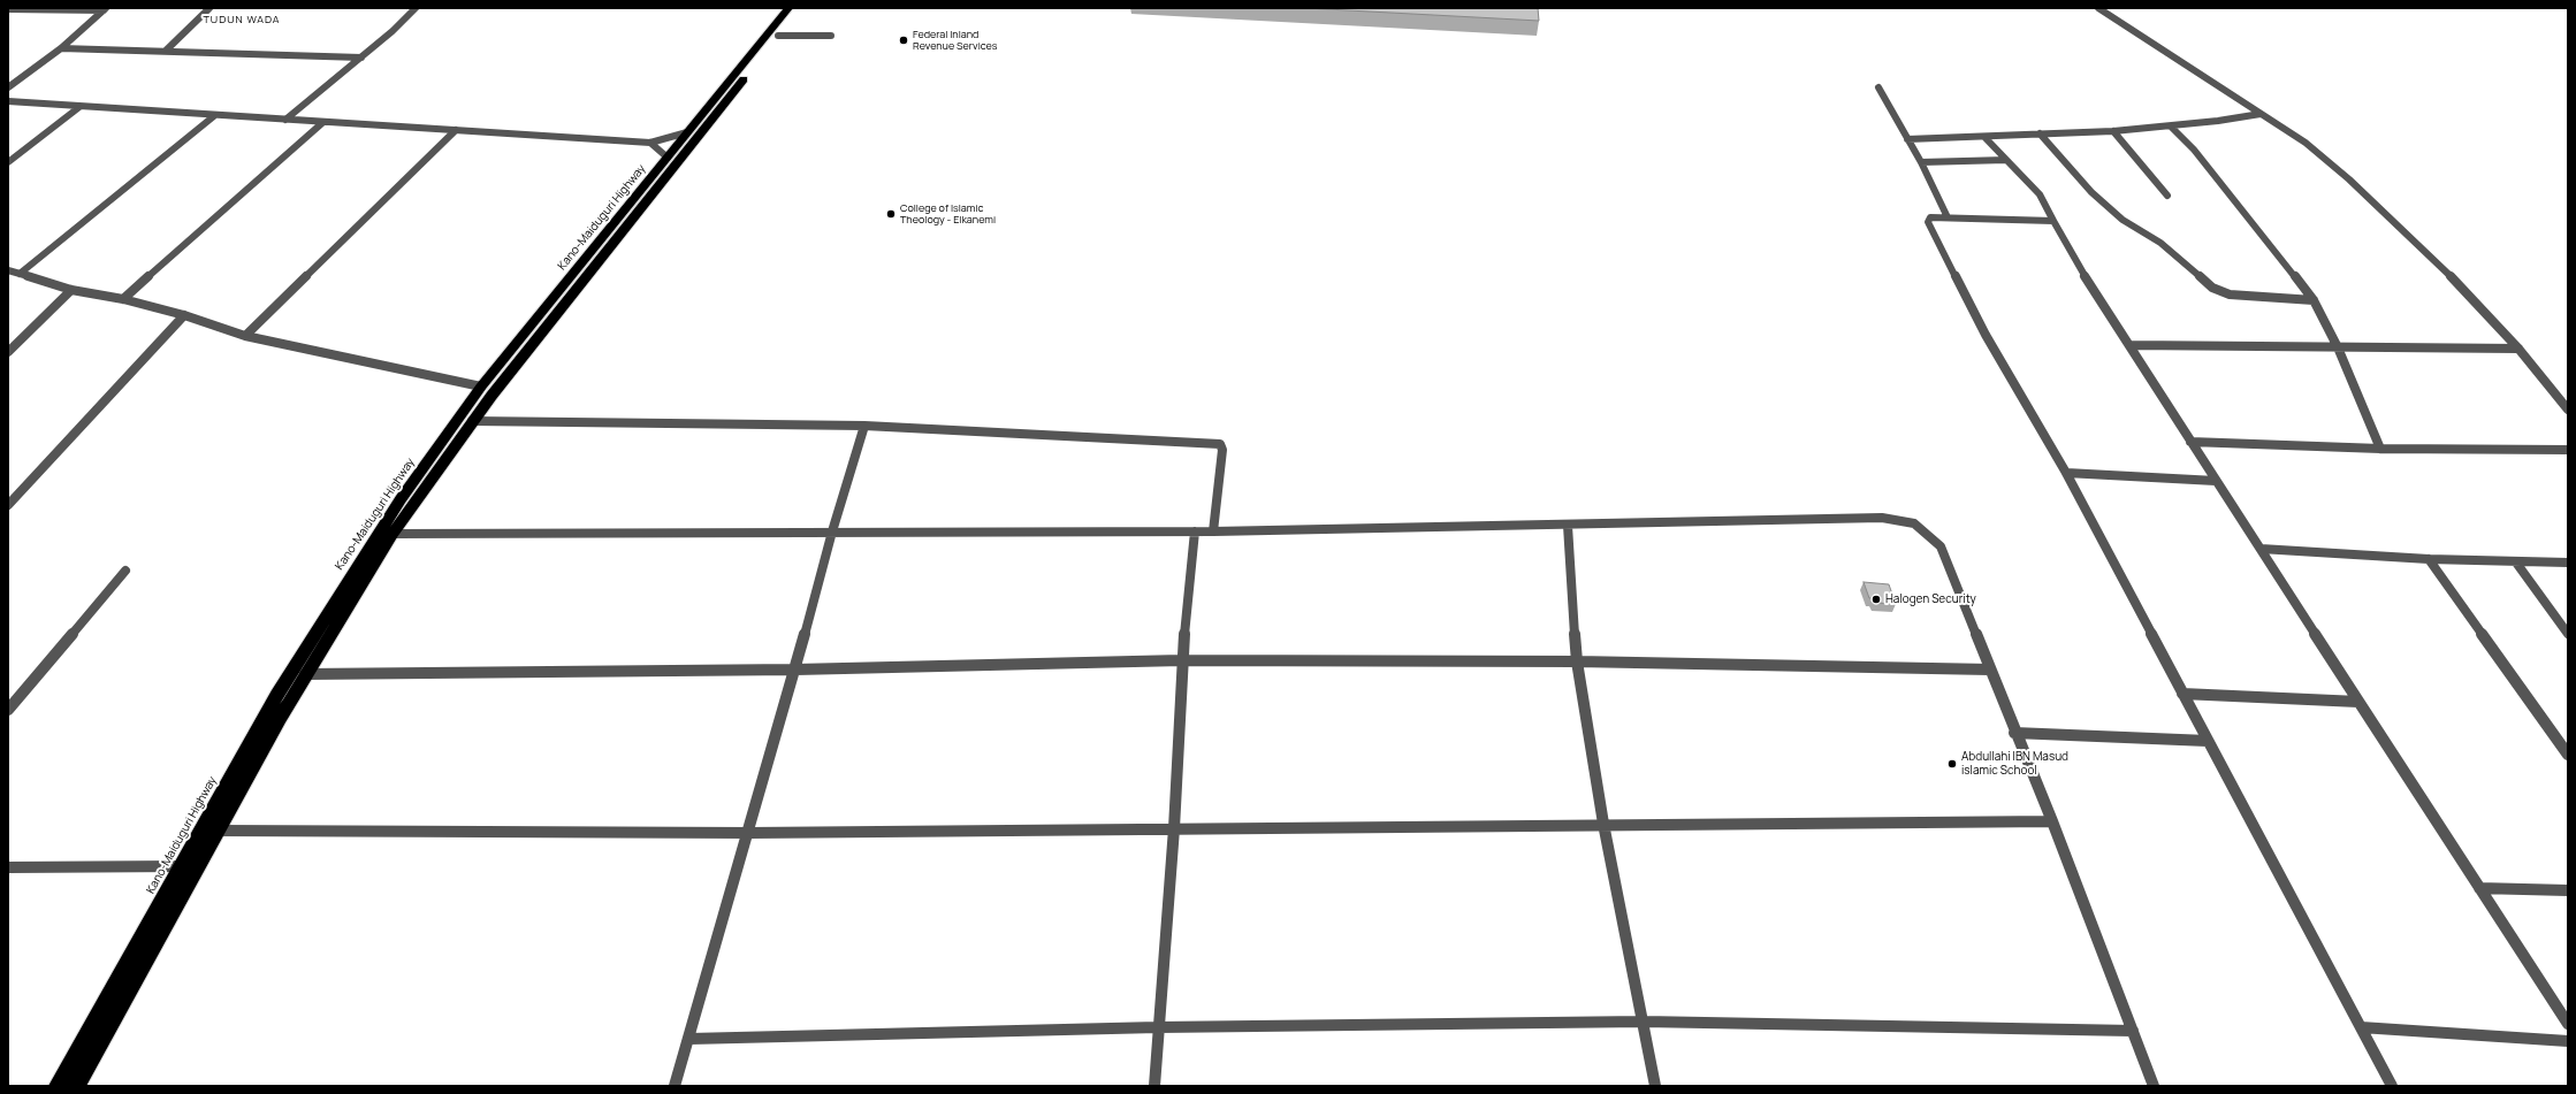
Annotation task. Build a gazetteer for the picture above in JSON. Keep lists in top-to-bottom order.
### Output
{
  "streets": {
    "highway": ["Kano-Maiduguri Highway"]
  },
  "districts": ["TUDUN WADA"],
  "places": [
    "Federal Inland Revenue Services",
    "College of Islamic Theology - Elkanemi",
    "Halogen Security",
    "Abdullahi IBN Masud islamic School"
  ]
}
